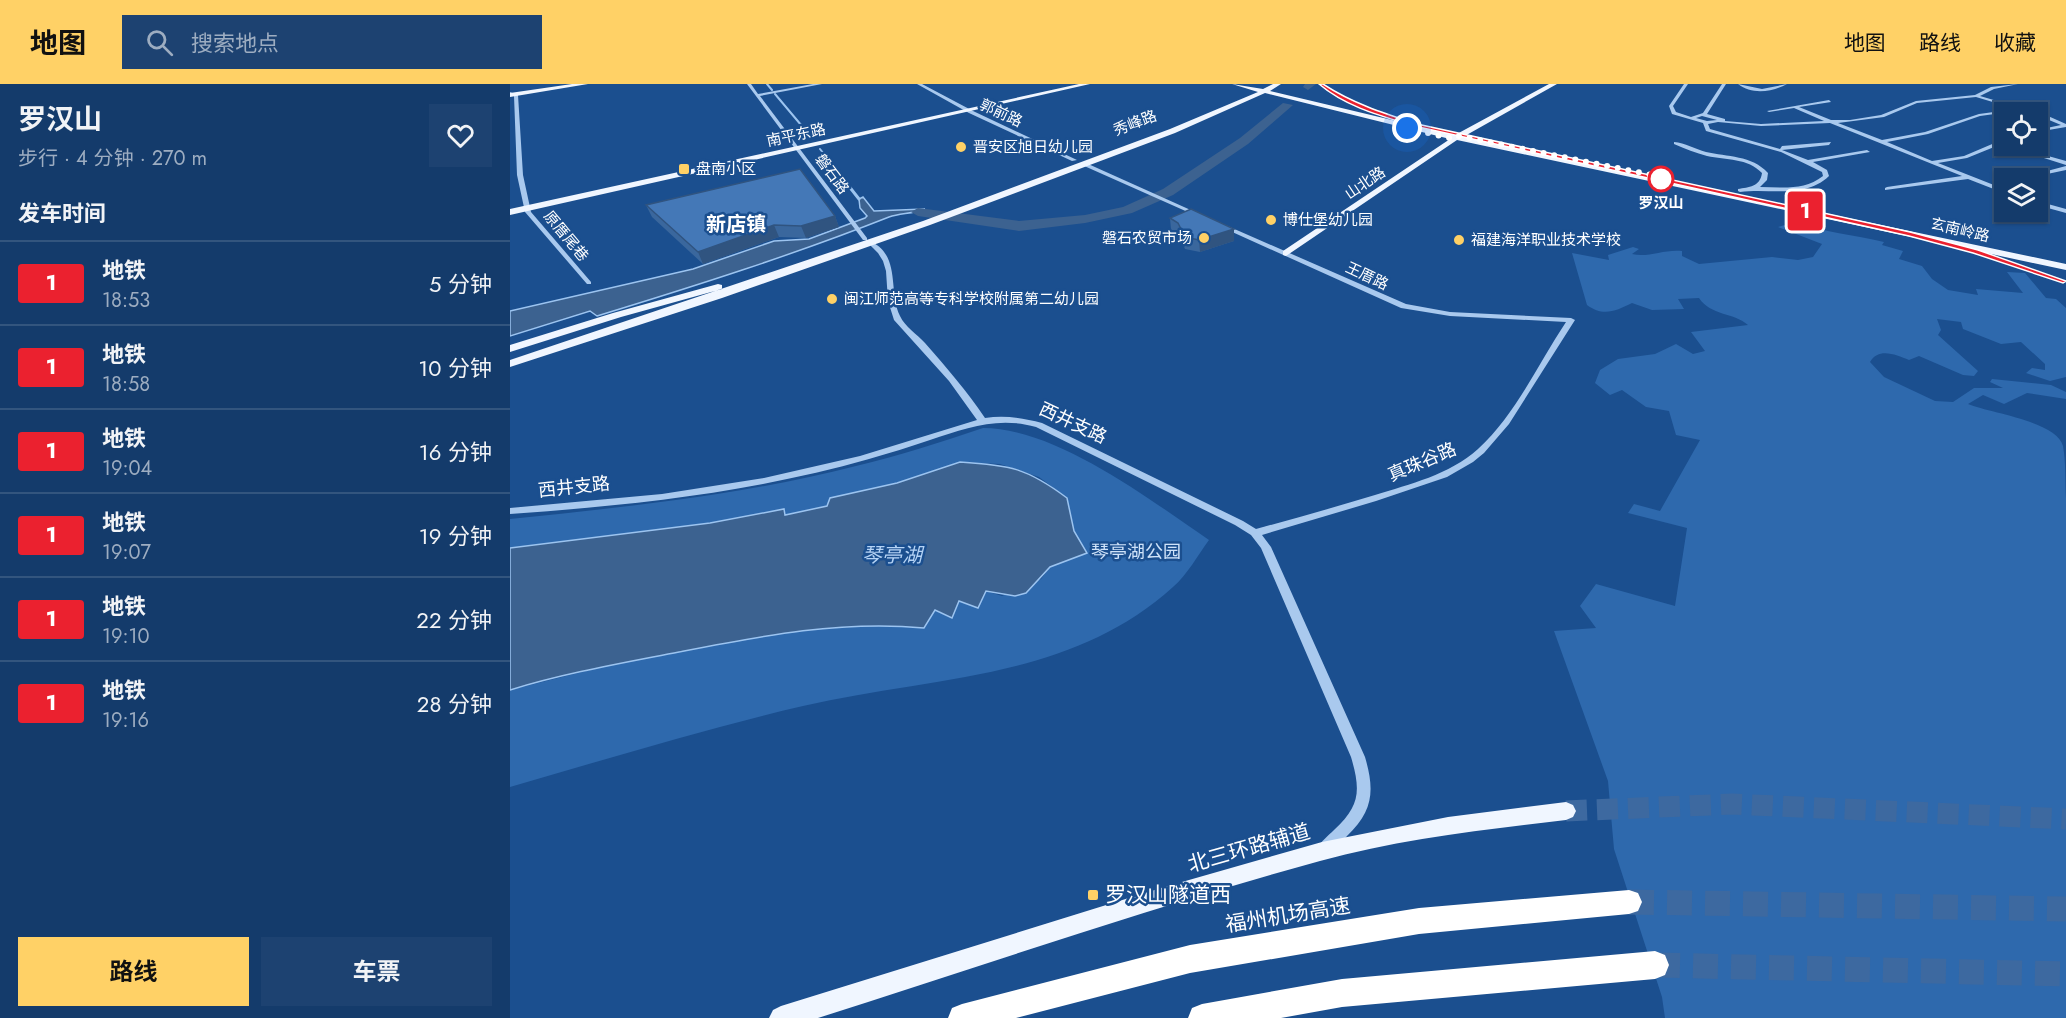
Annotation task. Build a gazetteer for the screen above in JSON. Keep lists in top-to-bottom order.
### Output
{
  "streets": {
    "highway": ["福州机场高速"],
    "main road": [
      "秀峰路",
      "南平东路",
      "山北路",
      "玄南岭路",
      "北三环路辅道"
    ],
    "street": [
      "郭前路",
      "磐石路",
      "原厝尾巷",
      "王厝路",
      "西井支路",
      "真珠谷路"
    ]
  },
  "crossings": [
    ["郭前路", "秀峰路"],
    ["郭前路", "南平东路"],
    ["秀峰路", "磐石路"],
    ["秀峰路", "王厝路"],
    ["南平东路", "磐石路"],
    ["南平东路", "原厝尾巷"],
    ["磐石路", "西井支路"],
    ["山北路", "玄南岭路"],
    ["山北路", "王厝路"],
    ["王厝路", "真珠谷路"],
    ["西井支路", "真珠谷路"]
  ],
  "districts": ["新店镇"],
  "water": ["琴亭湖"],
  "parks": ["琴亭湖公园"],
  "places": {
    "other": [
      "晋安区旭日幼儿园",
      "罗汉山",
      "博仕堡幼儿园",
      "磐石农贸市场",
      "福建海洋职业技术学校",
      "闽江师范高等专科学校附属第二幼儿园"
    ],
    "transit": ["盘南小区", "罗汉山隧道西"]
  },
  "lines": ["metro line 1"],
  "page": {
    "header": "地图",
    "search": "搜索地点",
    "nav": ["地图", "路线", "收藏"],
    "heading": [
      ["罗汉山", "步行 · 4 分钟 · 270 m"],
      "发车时间"
    ],
    "on_map": "1",
    "list": [
      {
        "mark": "1",
        "name": "地铁",
        "note": "18:53",
        "value": "5 分钟"
      },
      {
        "mark": "1",
        "name": "地铁",
        "note": "18:58",
        "value": "10 分钟"
      },
      {
        "mark": "1",
        "name": "地铁",
        "note": "19:04",
        "value": "16 分钟"
      },
      {
        "mark": "1",
        "name": "地铁",
        "note": "19:07",
        "value": "19 分钟"
      },
      {
        "mark": "1",
        "name": "地铁",
        "note": "19:10",
        "value": "22 分钟"
      },
      {
        "mark": "1",
        "name": "地铁",
        "note": "19:16",
        "value": "28 分钟"
      }
    ],
    "buttons": ["路线", "车票"]
  }
}
